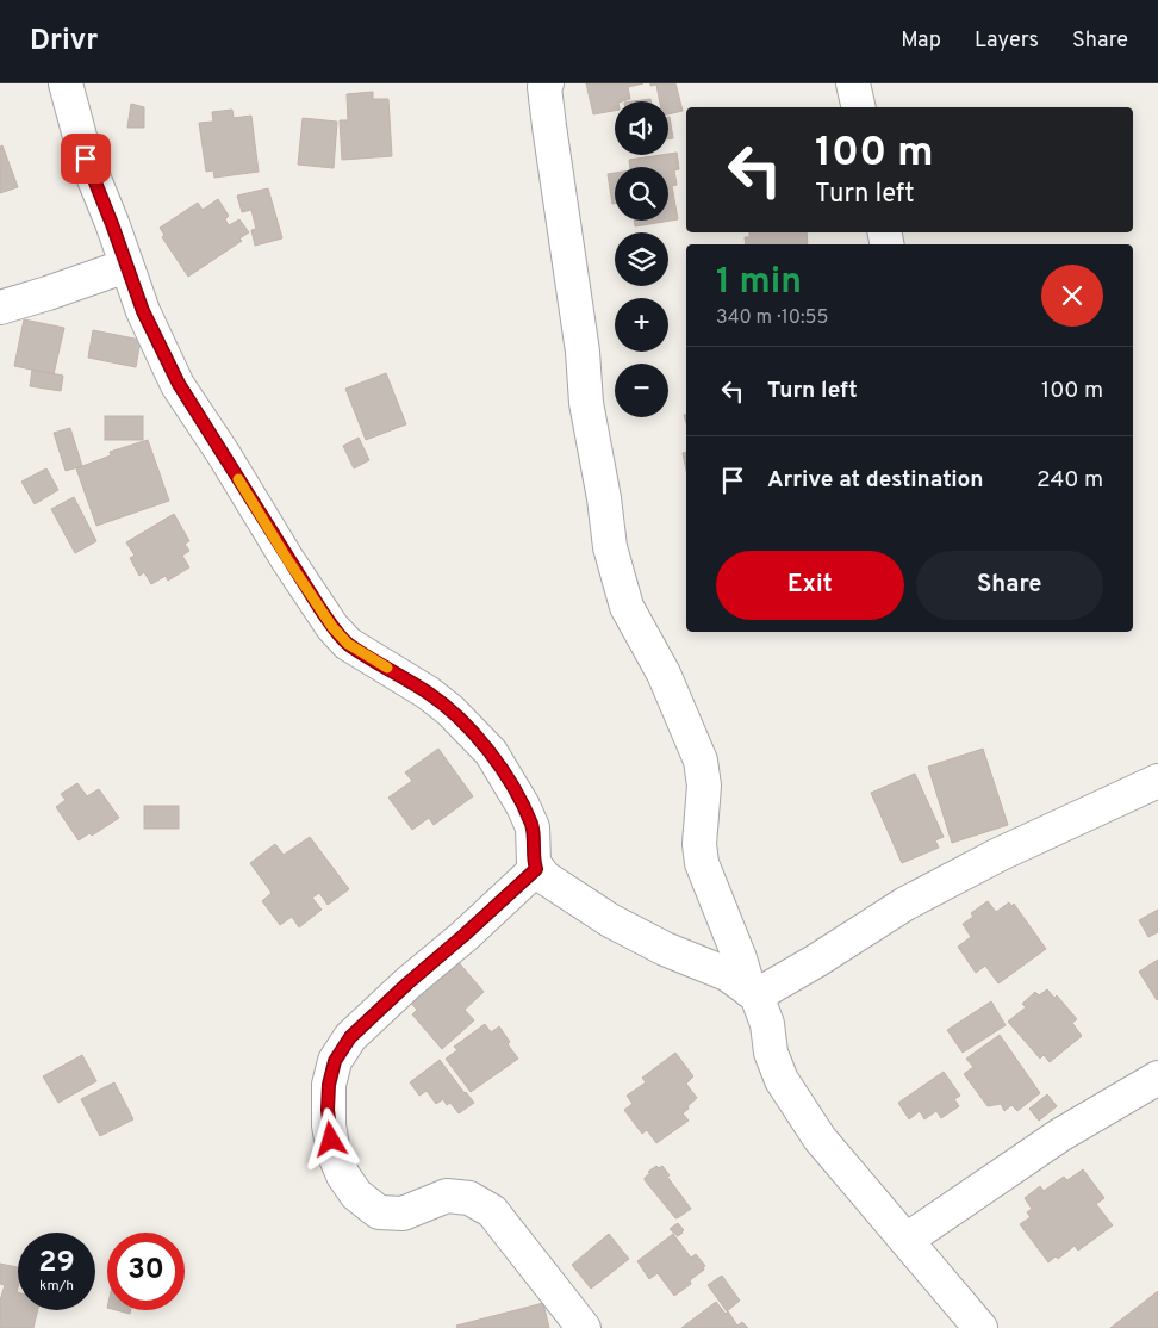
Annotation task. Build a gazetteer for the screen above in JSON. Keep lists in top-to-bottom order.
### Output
{
  "page": {
    "header": "Drivr",
    "nav": ["Map", "Layers", "Share"],
    "map_buttons": ["+", "−"],
    "turn": ["100 m", "Turn left"],
    "heading": ["1 min", "340 m · 10:55"],
    "list": [
      {
        "name": "Turn left",
        "value": "100 m"
      },
      {
        "name": "Arrive at destination",
        "value": "240 m"
      }
    ],
    "buttons": ["Exit", "Share"],
    "speed": "29 km/h",
    "limit": "30"
  }
}
